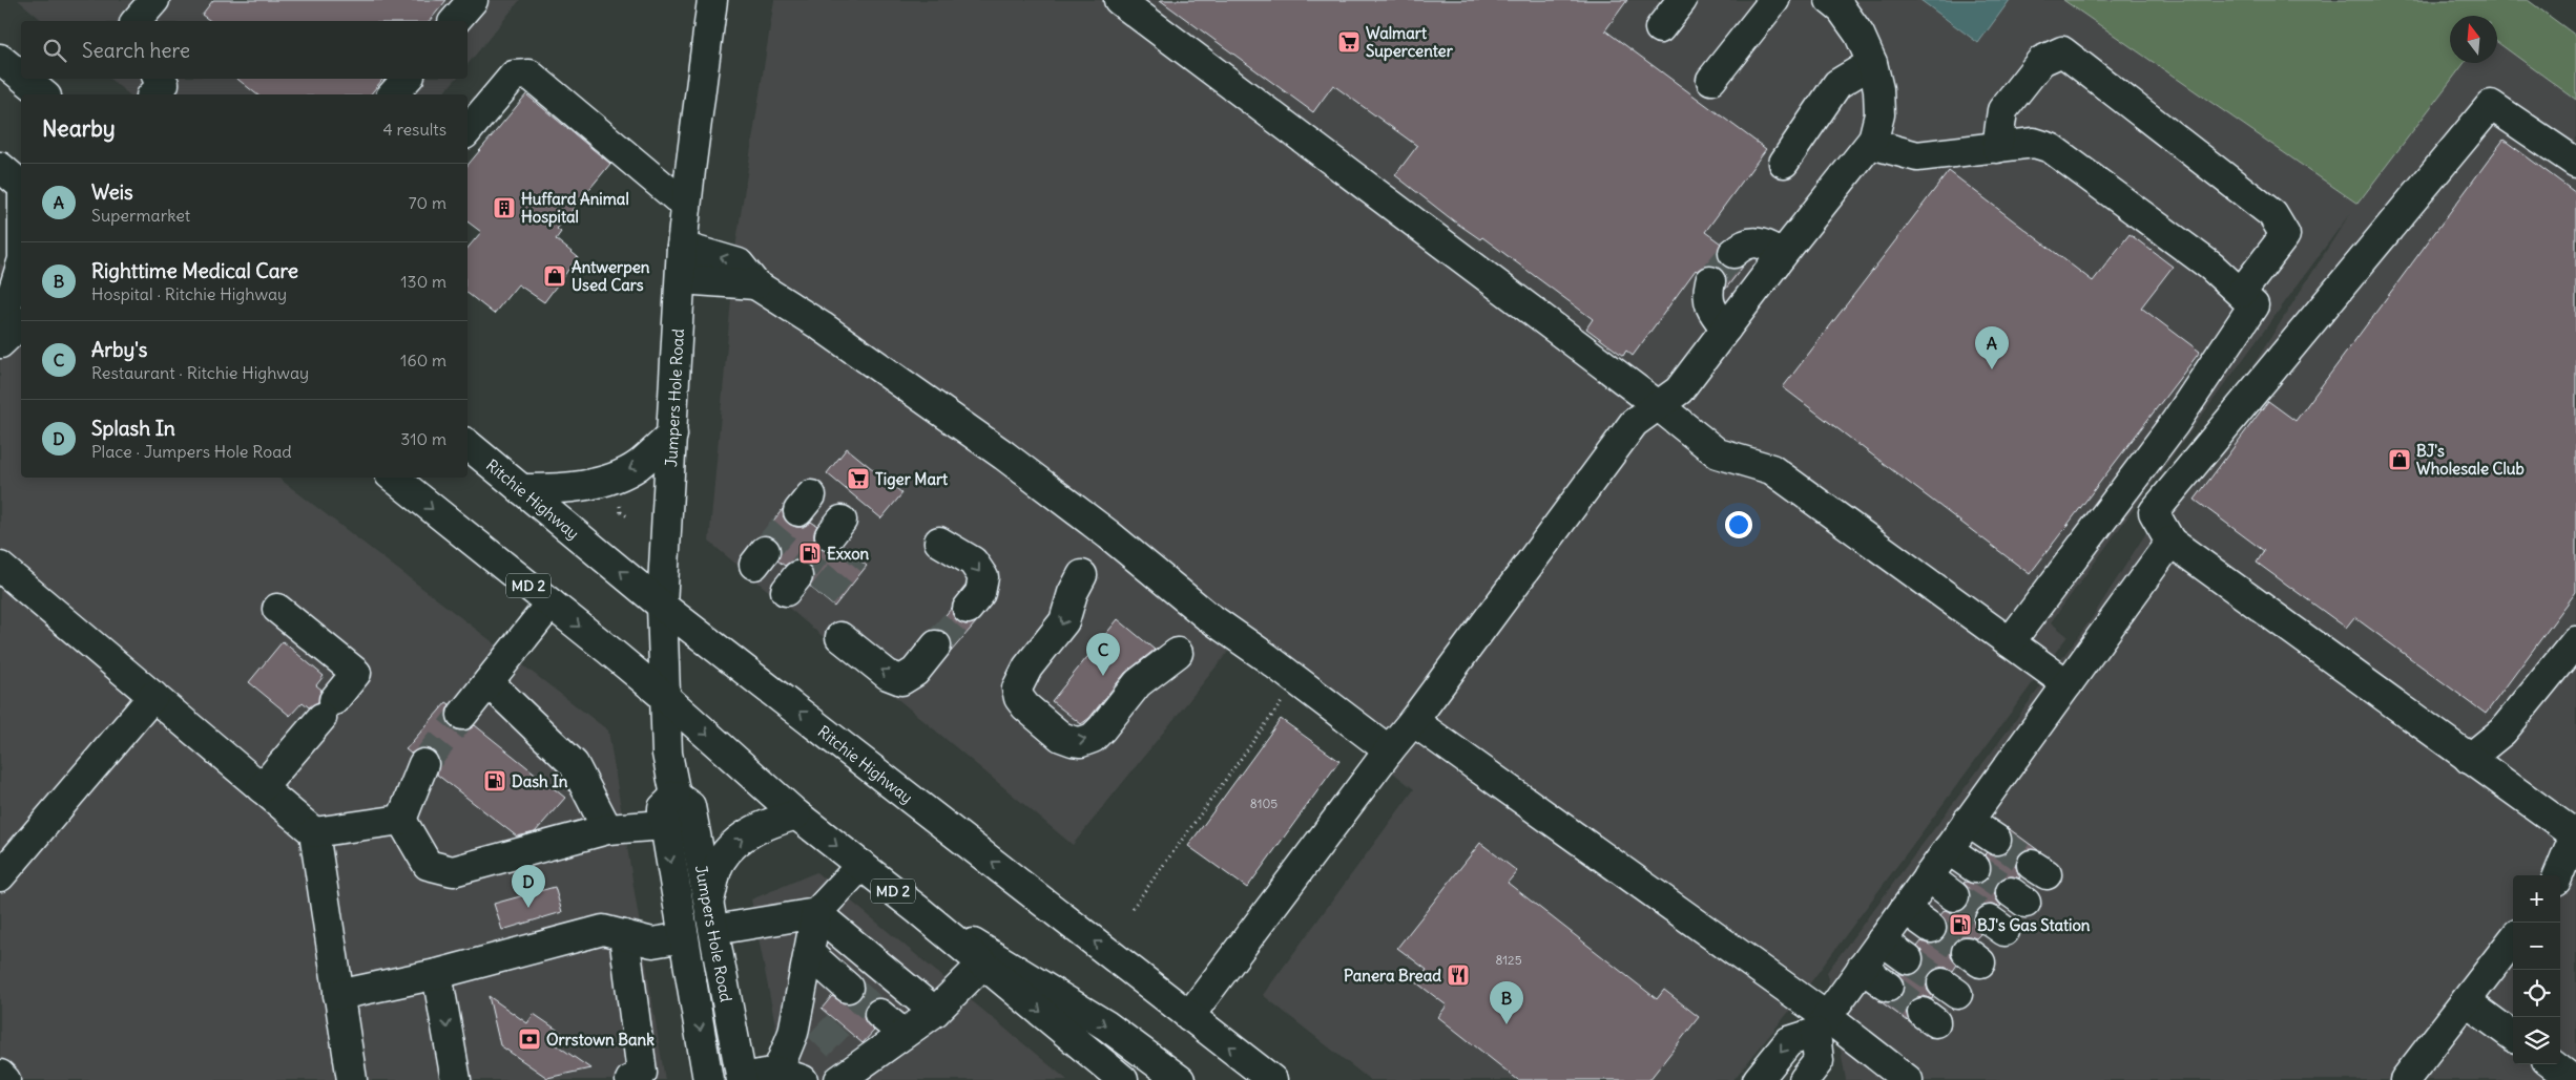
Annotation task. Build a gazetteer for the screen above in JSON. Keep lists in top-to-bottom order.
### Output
{
  "streets": {
    "main road": ["Jumpers Hole Road", "Ritchie Highway", "MD 2"]
  },
  "crossings": [
    ["Jumpers Hole Road", "Ritchie Highway"],
    ["Jumpers Hole Road", "MD 2"]
  ],
  "places": {
    "supermarket": ["Walmart Supercenter", "Tiger Mart"],
    "building": ["Huffard Animal Hospital"],
    "shop": ["Antwerpen Used Cars", "BJ's Wholesale Club"],
    "fuel station": ["Exxon", "Dash In", "BJ's Gas Station"],
    "restaurant": ["Panera Bread"],
    "bank": ["Orrstown Bank"]
  },
  "house_numbers": ["8105", "8125"],
  "north": "top",
  "page": {
    "search": "Search here",
    "heading": ["Nearby", "4 results"],
    "list": [
      {
        "mark": "A",
        "name": "Weis",
        "note": "Supermarket",
        "value": "70 m"
      },
      {
        "mark": "B",
        "name": "Righttime Medical Care",
        "note": "Hospital · Ritchie Highway",
        "value": "130 m"
      },
      {
        "mark": "C",
        "name": "Arby's",
        "note": "Restaurant · Ritchie Highway",
        "value": "160 m"
      },
      {
        "mark": "D",
        "name": "Splash In",
        "note": "Place · Jumpers Hole Road",
        "value": "310 m"
      }
    ],
    "pins": [
      "A",
      "C",
      "D",
      "B"
    ],
    "map_buttons": ["+", "−"]
  }
}
